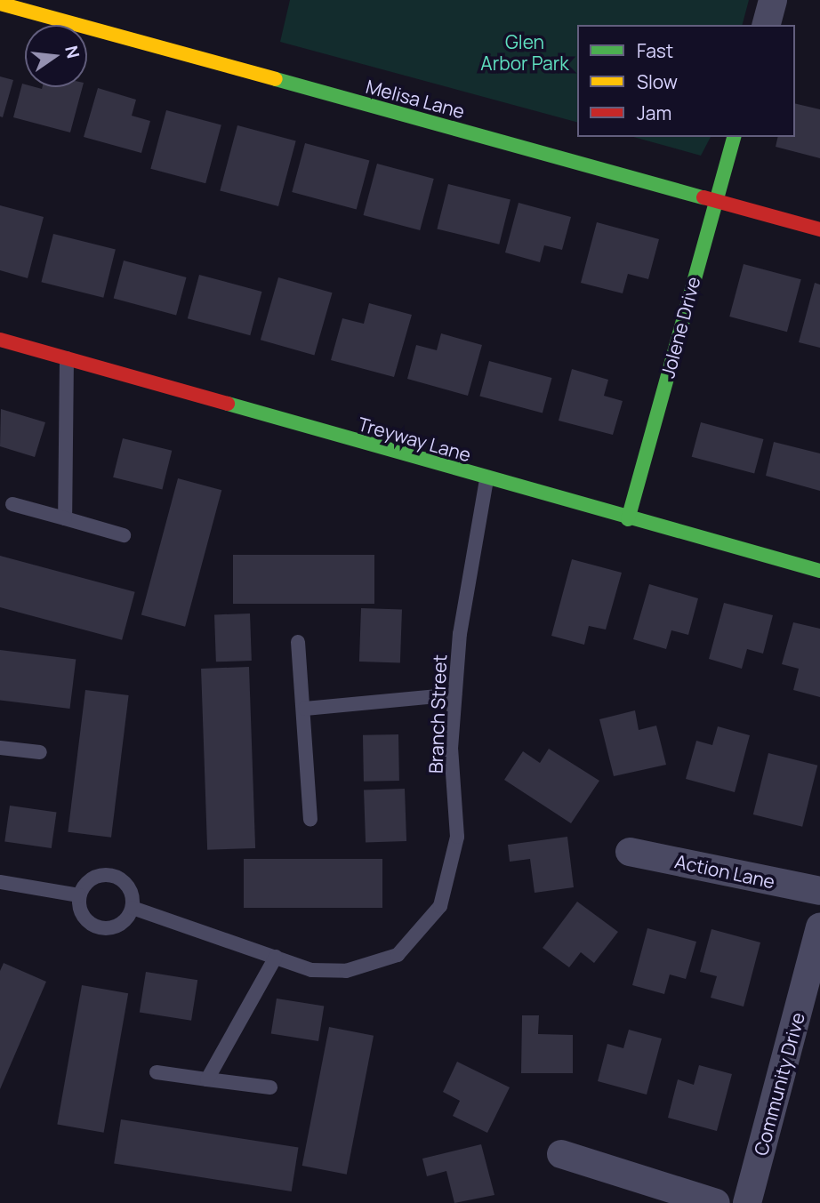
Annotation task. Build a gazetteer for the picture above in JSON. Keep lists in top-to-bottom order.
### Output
{
  "streets": {
    "street": [
      "Melisa Lane",
      "Jolene Drive",
      "Treyway Lane",
      "Action Lane",
      "Community Drive"
    ],
    "lane": ["Branch Street"]
  },
  "crossings": [
    ["Melisa Lane", "Jolene Drive"],
    ["Jolene Drive", "Treyway Lane"],
    ["Treyway Lane", "Branch Street"]
  ],
  "parks": ["Glen Arbor Park"],
  "legend": ["Fast", "Slow", "Jam"],
  "north": "right"
}
